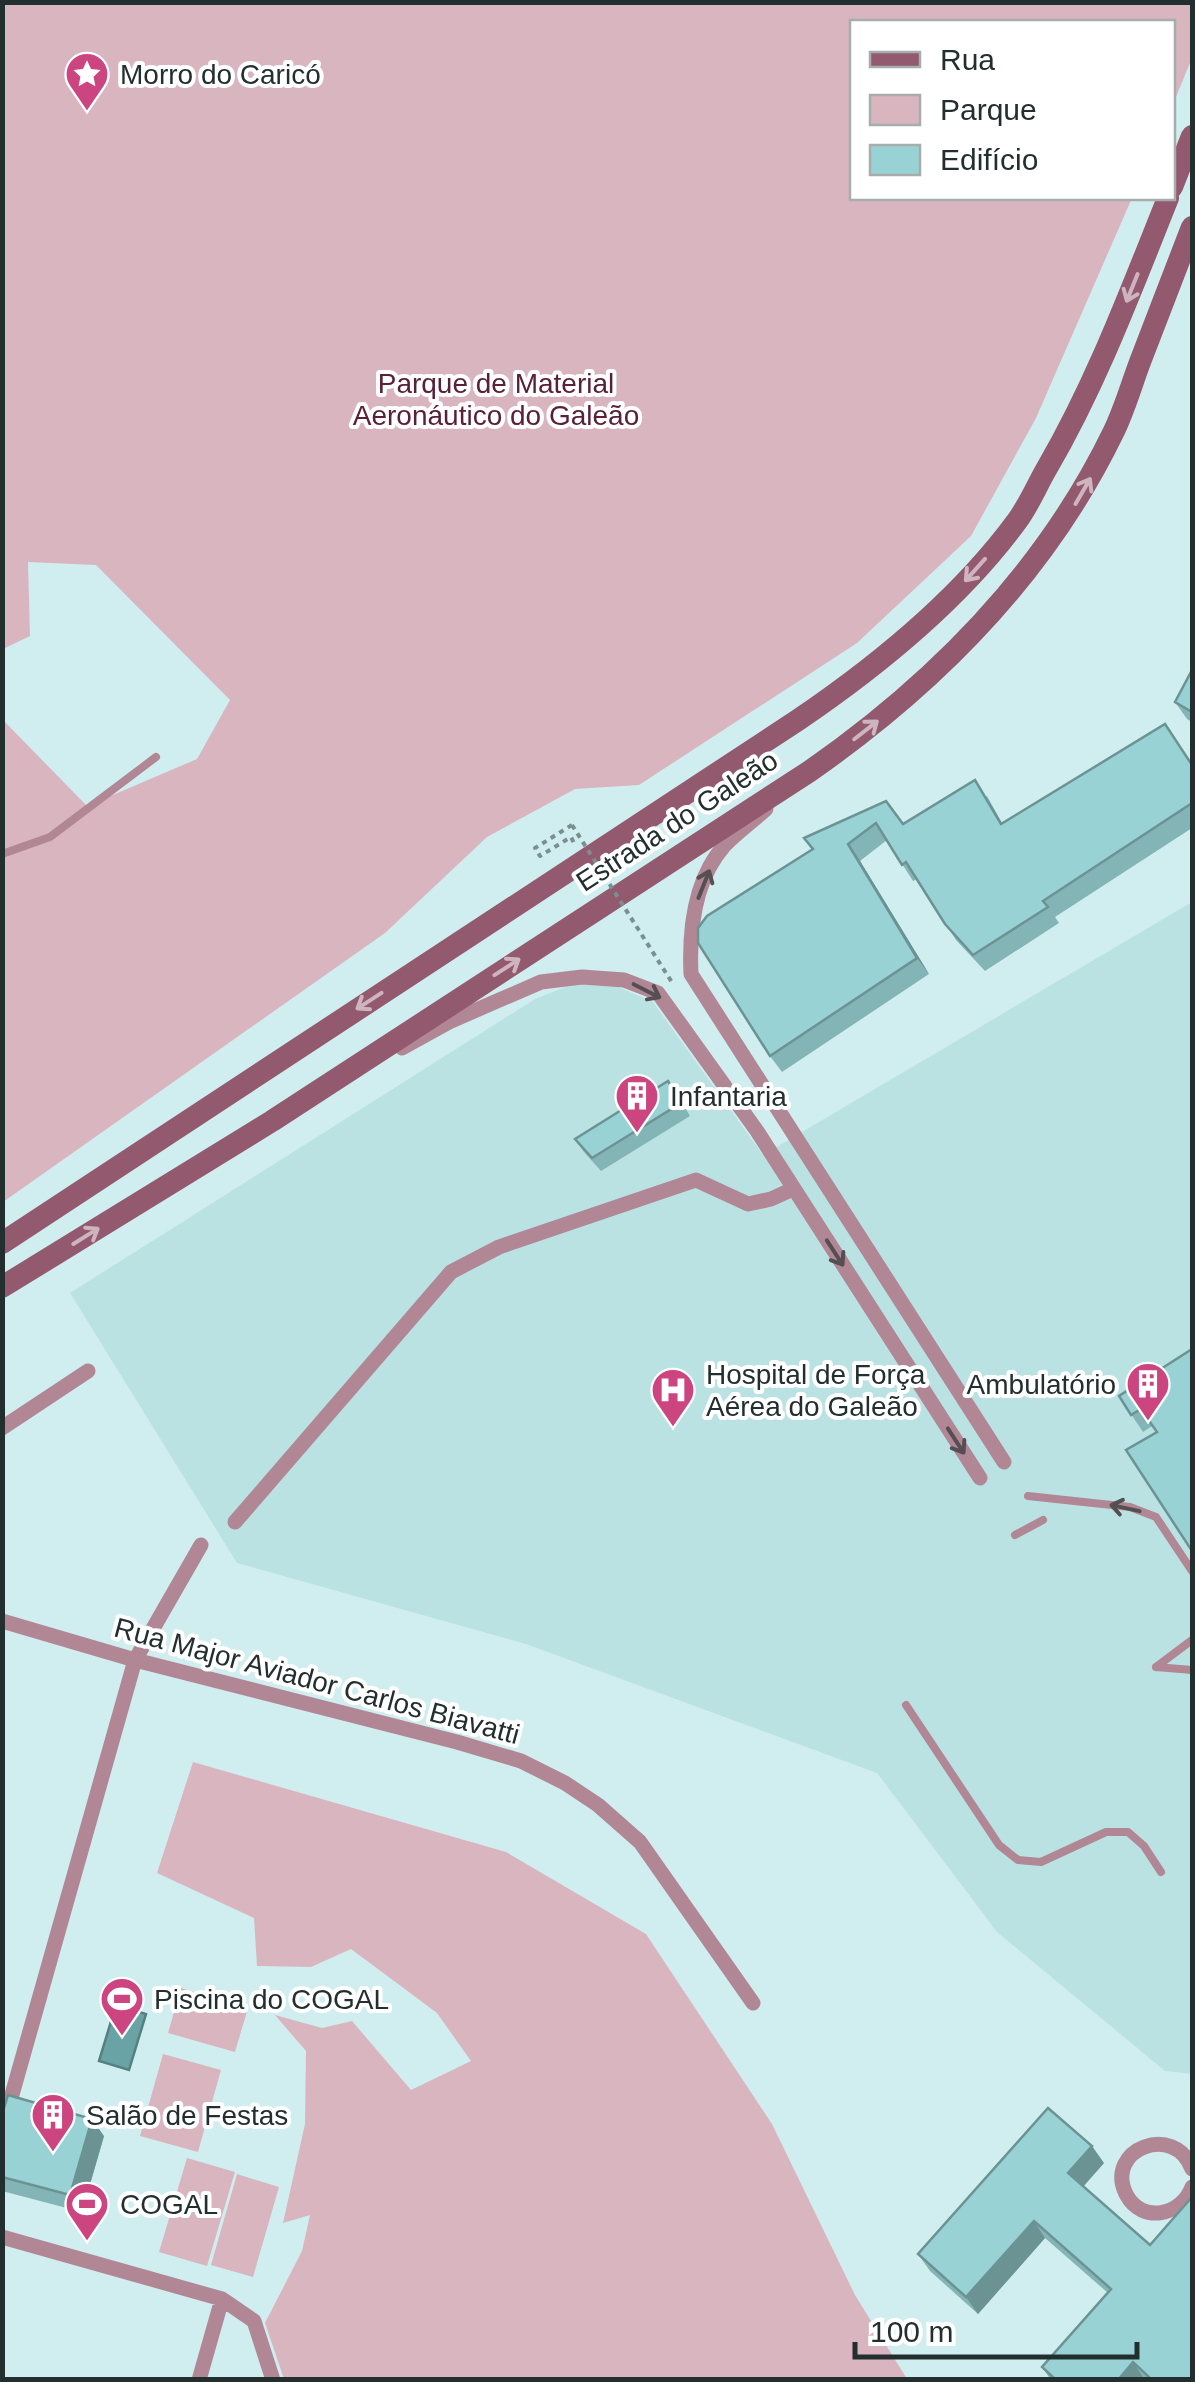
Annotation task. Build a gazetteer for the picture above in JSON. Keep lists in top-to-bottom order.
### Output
{
  "streets": {
    "main road": ["Estrada do Galeão"],
    "street": ["Rua Major Aviador Carlos Biavatti"]
  },
  "parks": ["Parque de Material Aeronáutico do Galeão"],
  "places": {
    "place": ["Morro do Caricó"],
    "building": ["Infantaria", "Ambulatório", "Salão de Festas"],
    "hospital": ["Hospital de Força Aérea do Galeão"],
    "sports": ["Piscina do COGAL", "COGAL"]
  },
  "legend": ["Rua", "Parque", "Edifício"],
  "scale_bar": "100 m"
}
